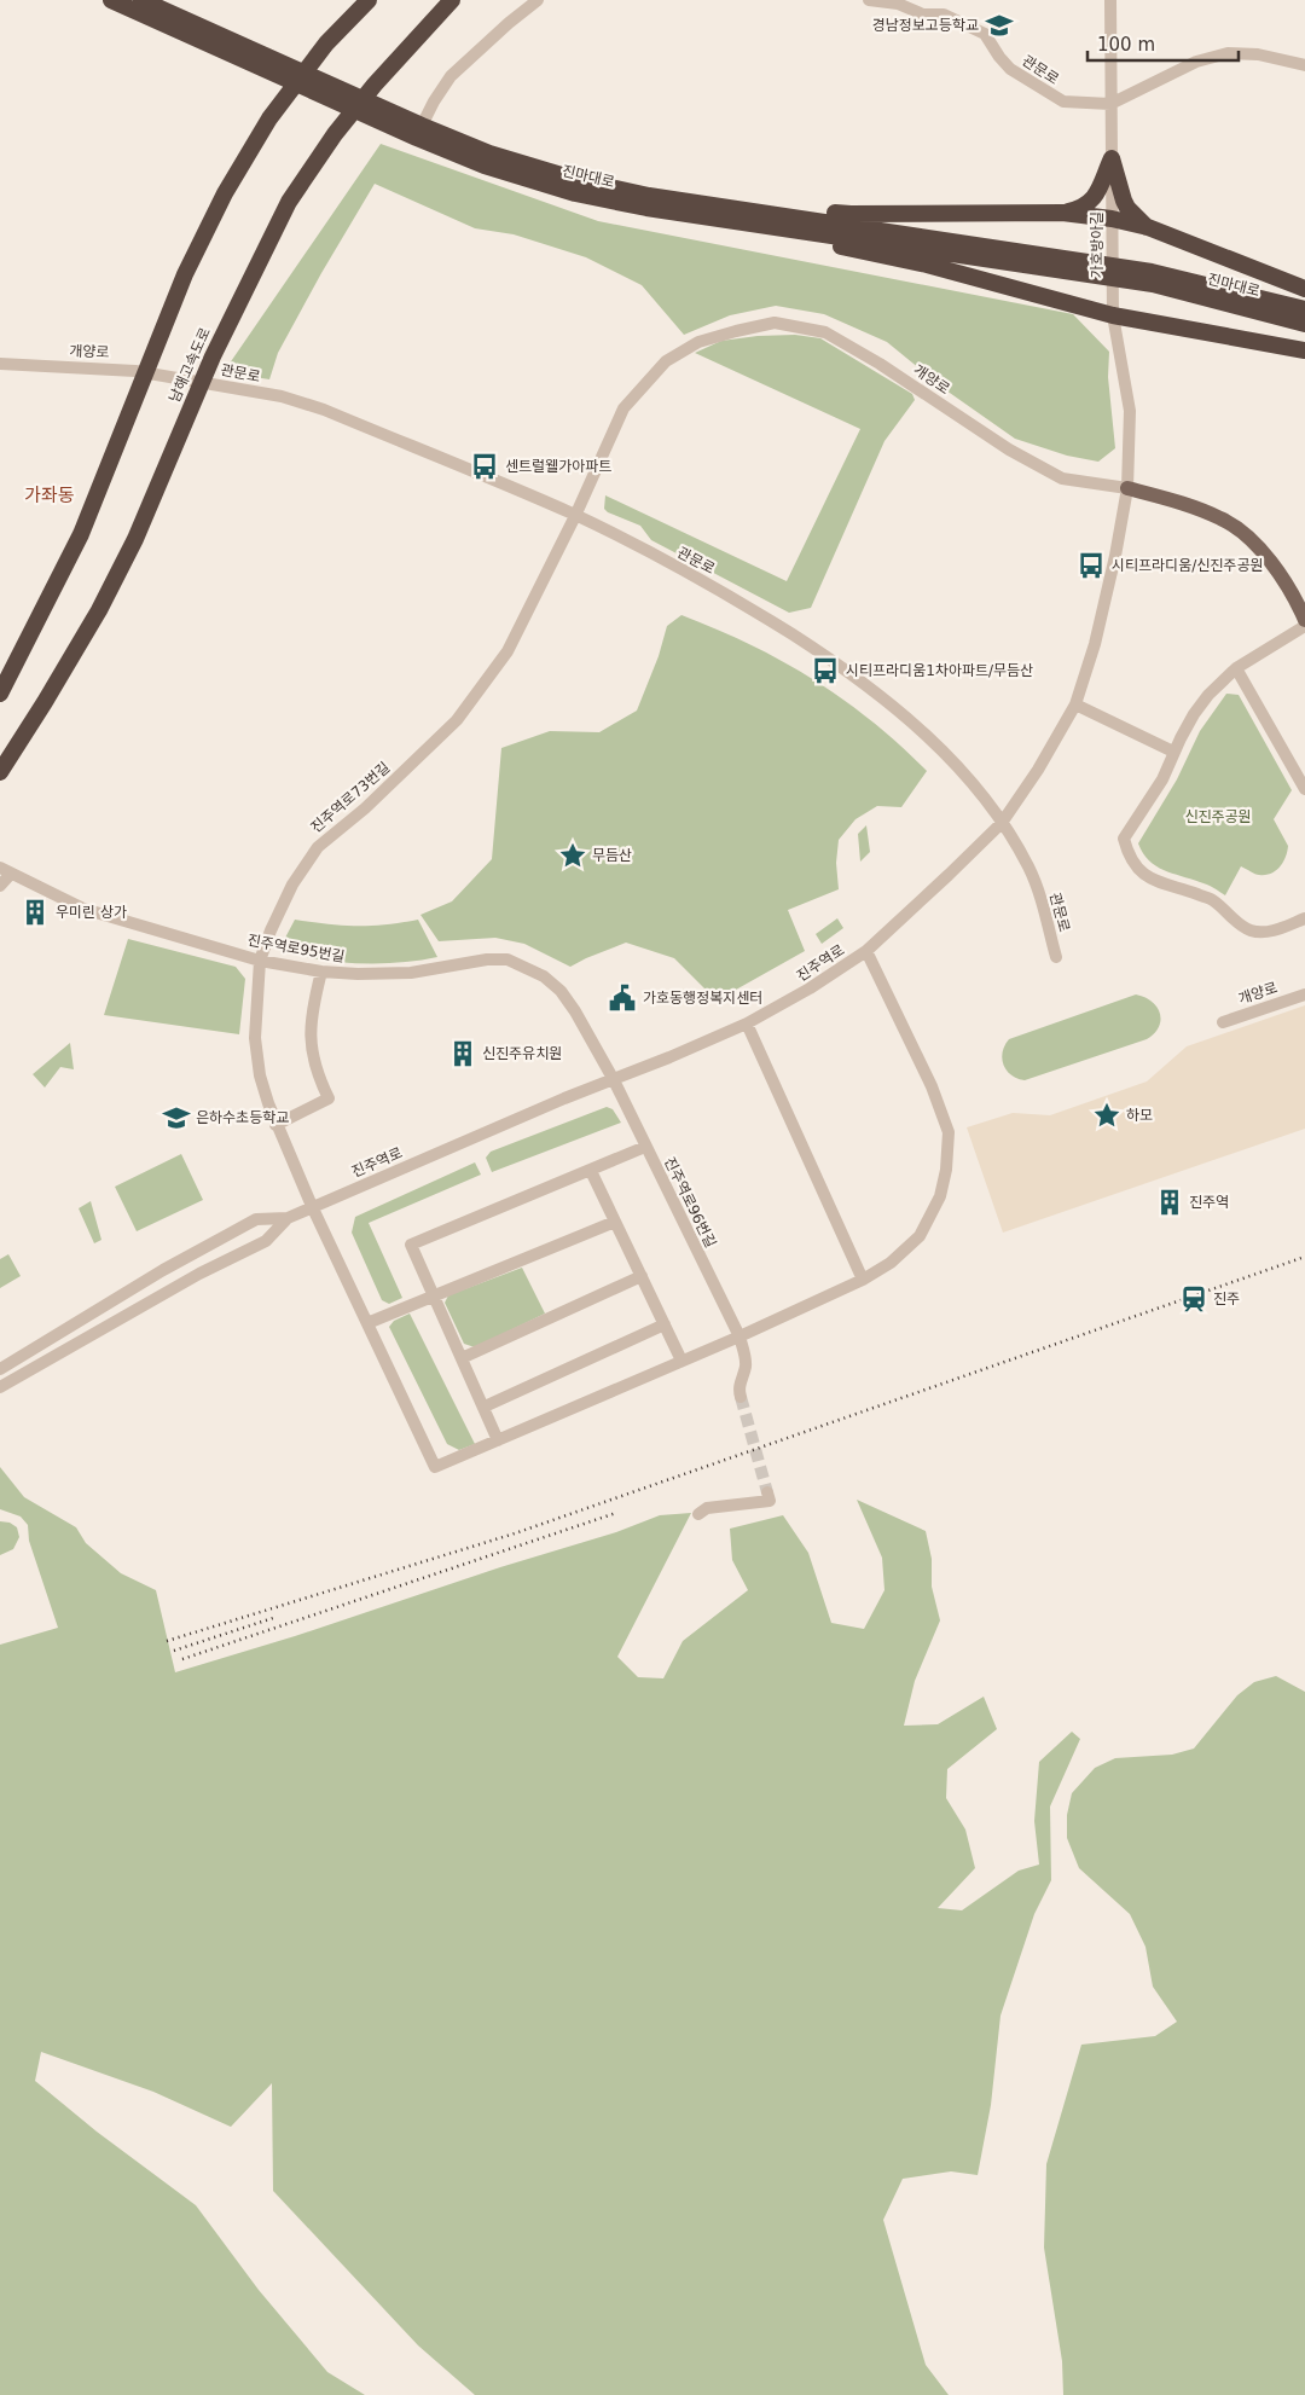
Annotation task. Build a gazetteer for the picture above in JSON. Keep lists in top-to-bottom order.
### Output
{
  "streets": {
    "highway": ["진마대로", "남해고속도로"],
    "main road": ["개양로"],
    "street": [
      "관문로",
      "가호방아길",
      "진주역로73번길",
      "진주역로95번길",
      "진주역로",
      "진주역로96번길"
    ]
  },
  "crossings": [
    ["관문로", "가호방아길"],
    ["관문로", "개양로"],
    ["관문로", "진주역로73번길"],
    ["관문로", "진주역로"],
    ["가호방아길", "개양로"],
    ["가호방아길", "진주역로"],
    ["개양로", "진주역로73번길"],
    ["개양로", "진주역로"],
    ["진주역로73번길", "진주역로95번길"],
    ["진주역로73번길", "진주역로"],
    ["진주역로95번길", "진주역로"],
    ["진주역로95번길", "진주역로96번길"],
    ["진주역로", "진주역로96번길"]
  ],
  "districts": ["가좌동"],
  "parks": ["신진주공원"],
  "places": {
    "school or university": ["경남정보고등학교", "은하수초등학교"],
    "bus stop": ["센트럴웰가아파트", "시티프라디움/신진주공원", "시티프라디움1차아파트/무듬산"],
    "place": ["무듬산", "하모"],
    "building": ["우미린 상가", "신진주유치원", "진주역"],
    "public building": ["가호동행정복지센터"],
    "station": ["진주"]
  },
  "scale_bar": "100 m"
}
